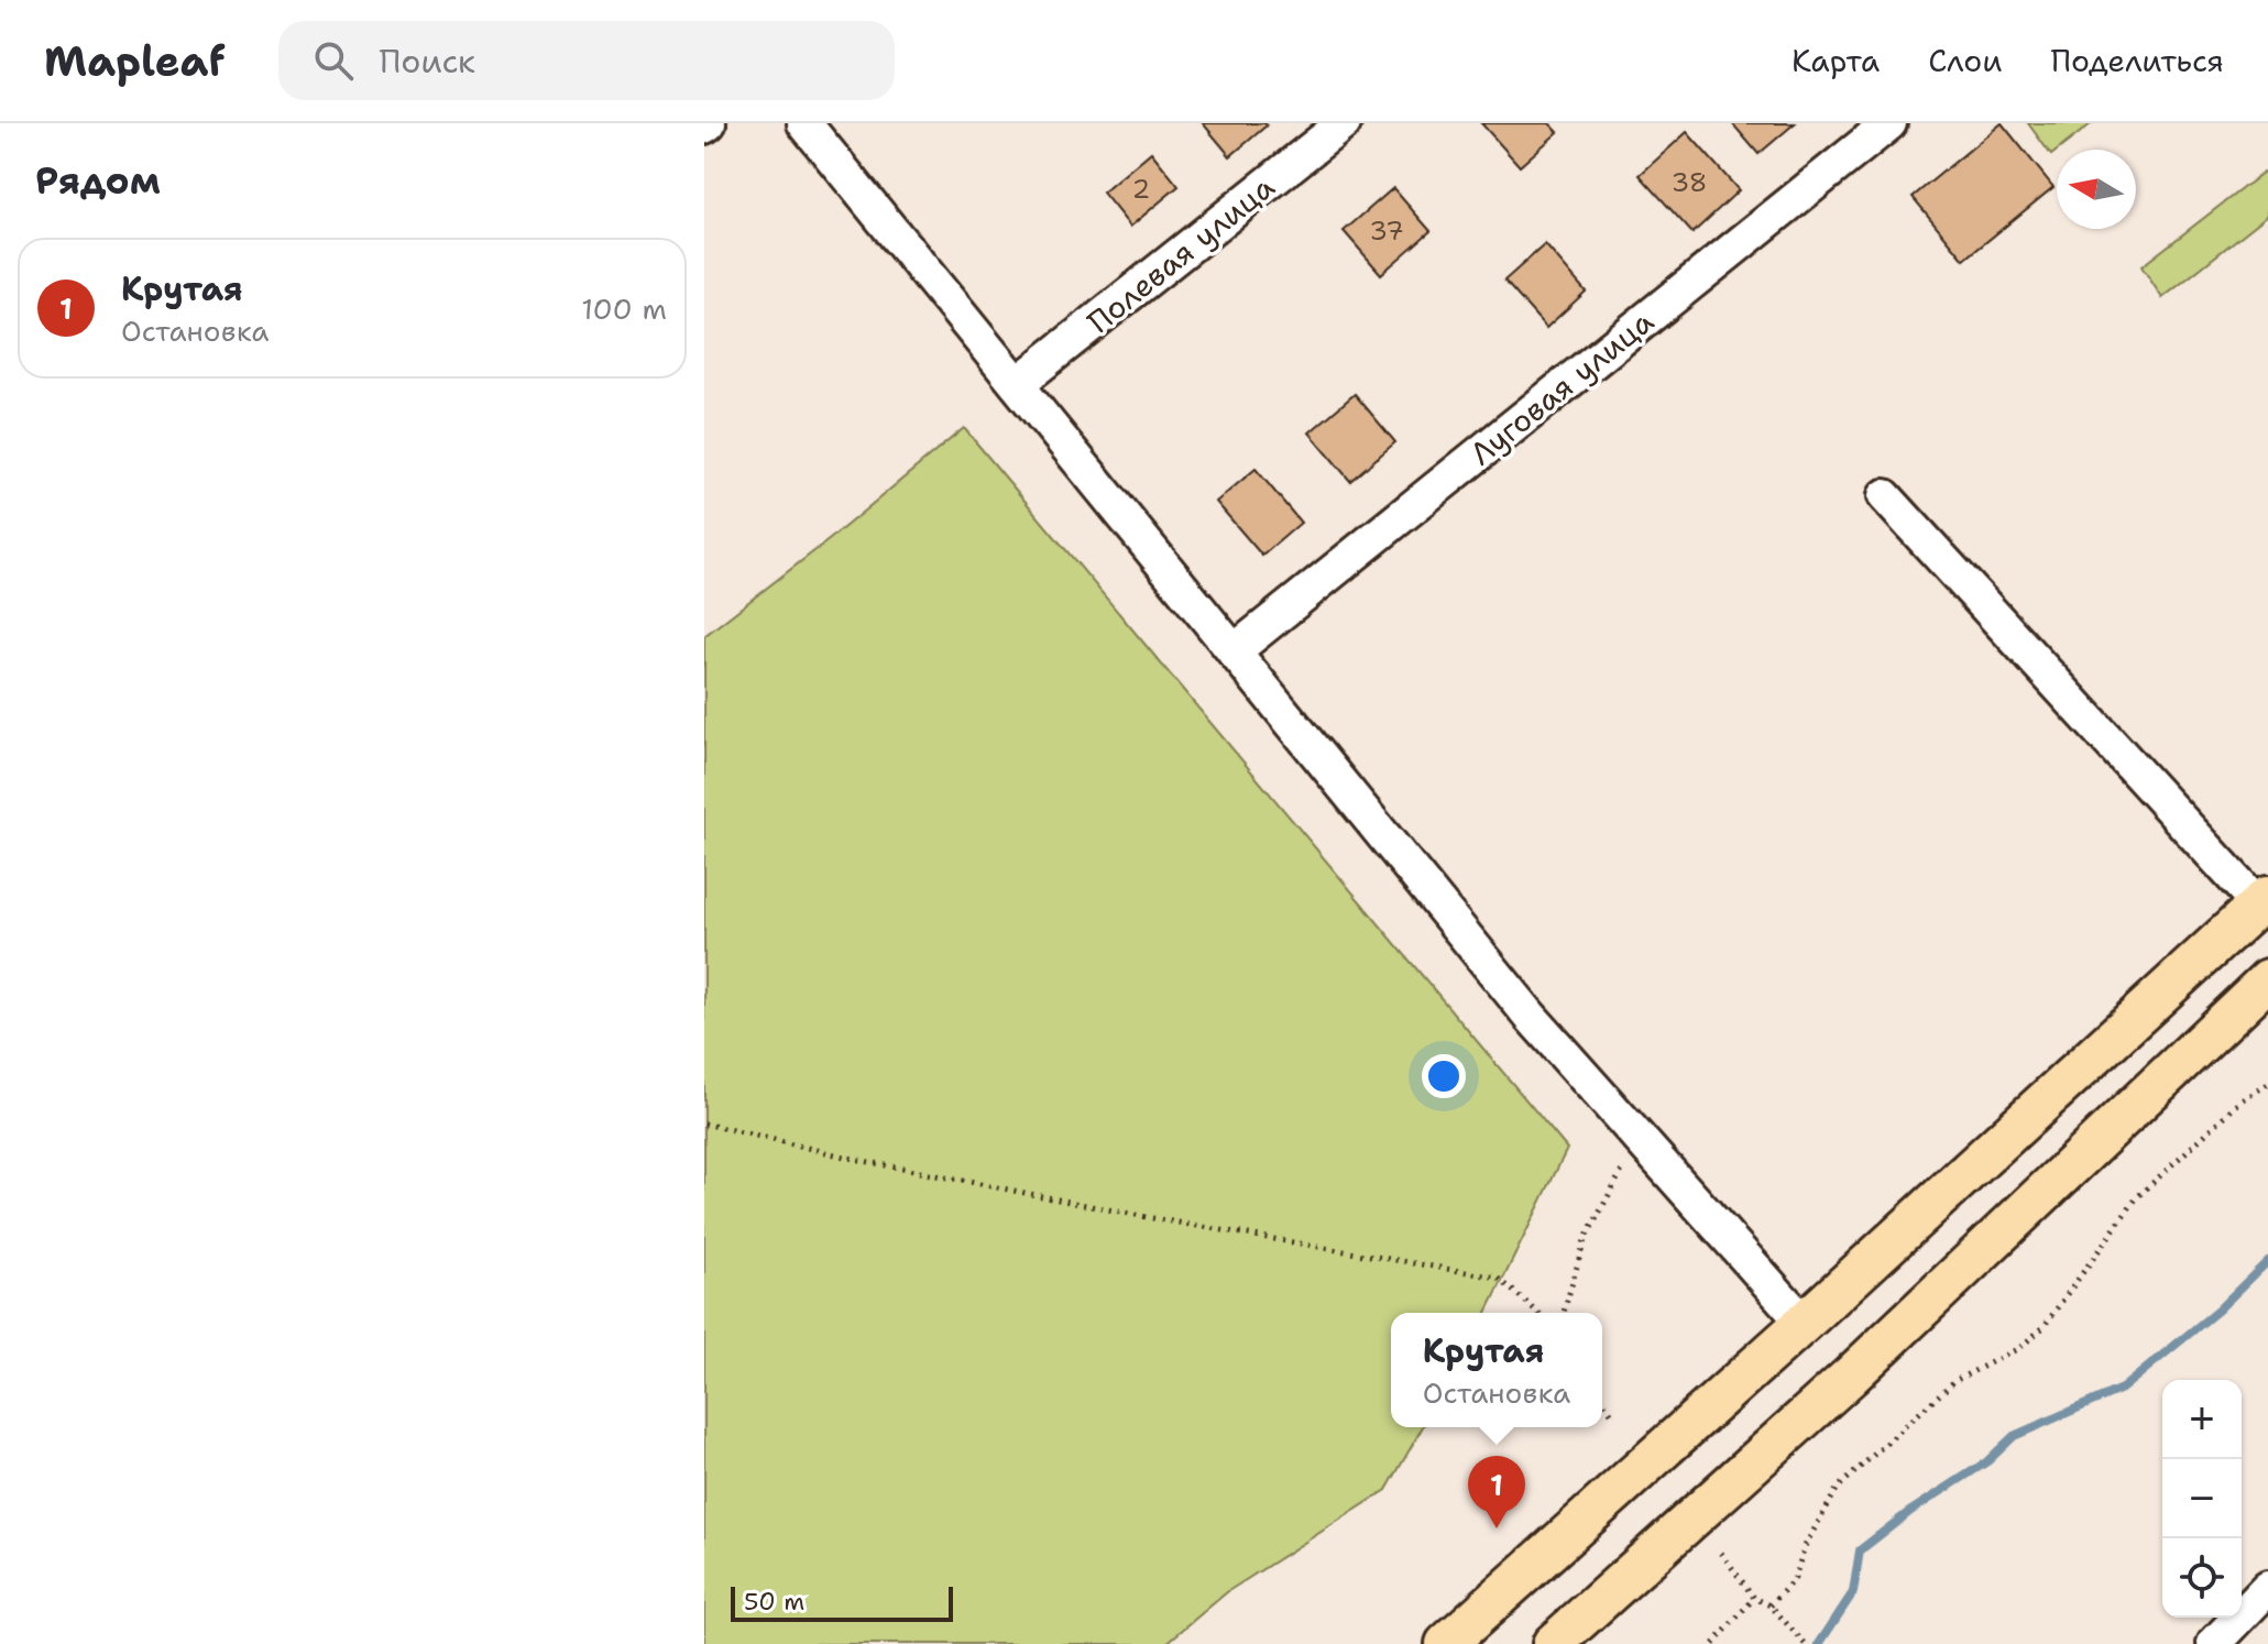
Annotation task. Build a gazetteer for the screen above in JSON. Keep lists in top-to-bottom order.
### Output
{
  "streets": {
    "street": ["Полевая улица", "Луговая улица"]
  },
  "house_numbers": ["38", "2", "37"],
  "scale_bar": "50 m",
  "north": "left",
  "page": {
    "header": "Mapleaf",
    "search": "Поиск",
    "nav": ["Карта", "Слои", "Поделиться"],
    "heading": "Рядом",
    "list": [
      {
        "mark": "1",
        "name": "Крутая",
        "note": "Остановка",
        "value": "100 m"
      }
    ],
    "popup": ["Крутая", "Остановка"],
    "map_buttons": ["+", "−"],
    "pins": "1",
    "scale": "50 m"
  }
}
